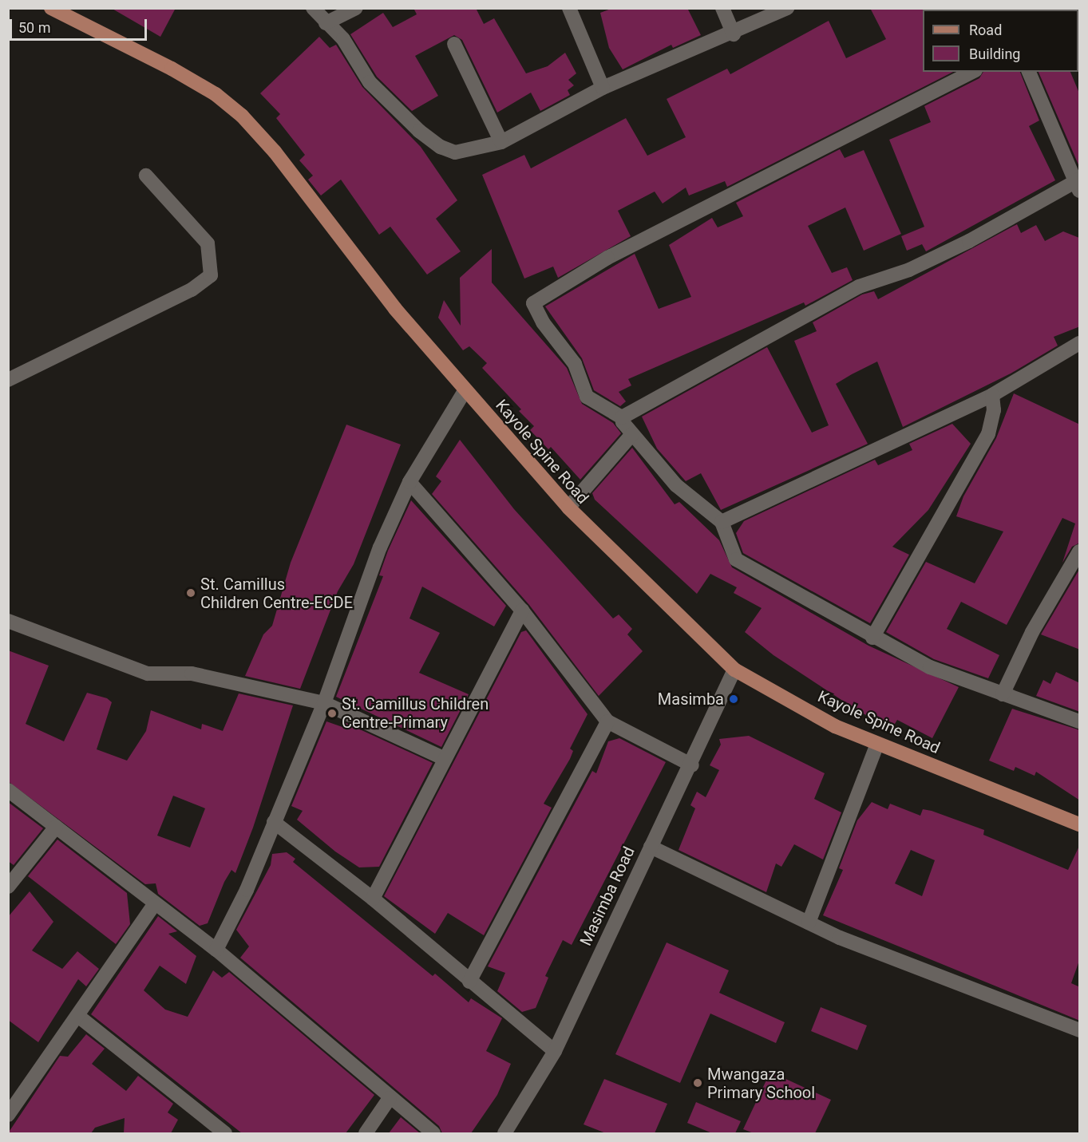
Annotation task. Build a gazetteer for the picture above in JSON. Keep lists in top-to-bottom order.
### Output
{
  "streets": {
    "main road": ["Kayole Spine Road"],
    "street": ["Masimba Road"]
  },
  "crossings": [
    ["Kayole Spine Road", "Masimba Road"]
  ],
  "places": [
    "St. Camillus Children Centre-ECDE",
    "Masimba",
    "St. Camillus Children Centre-Primary",
    "Mwangaza Primary School"
  ],
  "legend": ["Road", "Building"],
  "scale_bar": "50 m"
}
